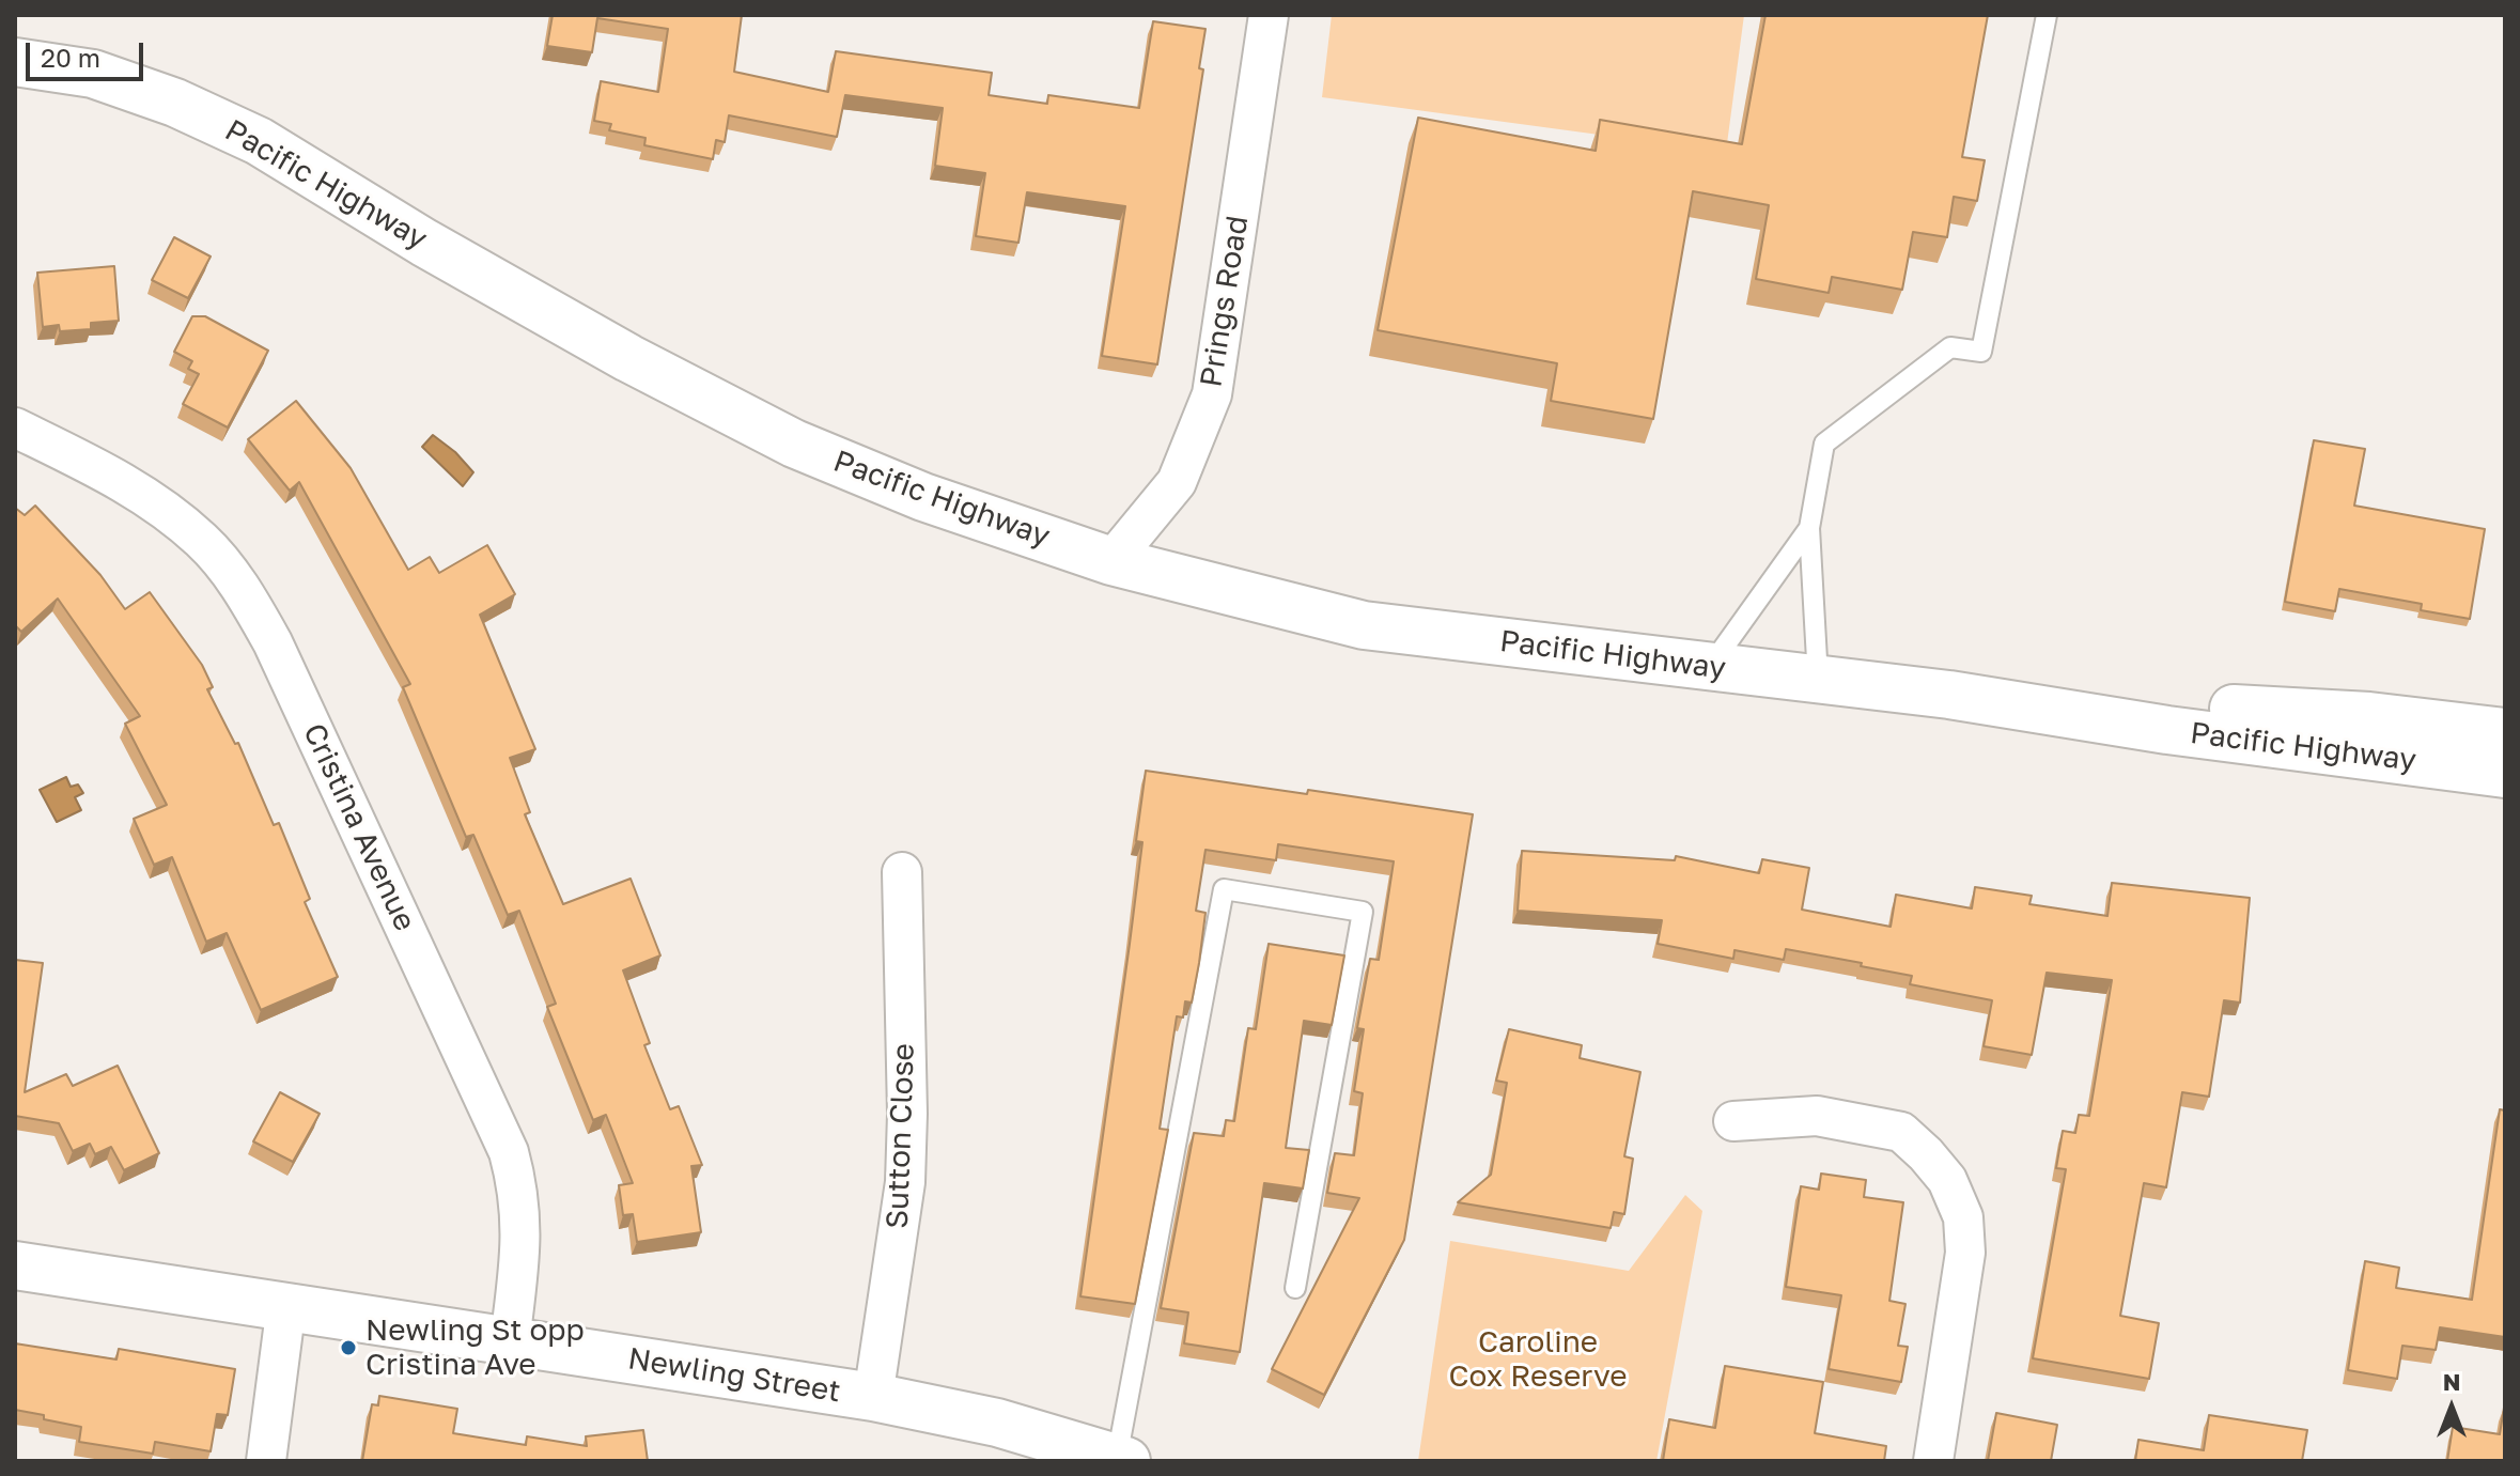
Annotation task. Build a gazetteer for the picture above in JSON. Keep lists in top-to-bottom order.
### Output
{
  "streets": {
    "main road": ["Pacific Highway", "Newling Street"],
    "street": ["Prings Road", "Cristina Avenue", "Sutton Close"]
  },
  "crossings": [
    ["Pacific Highway", "Prings Road"],
    ["Cristina Avenue", "Newling Street"],
    ["Sutton Close", "Newling Street"]
  ],
  "parks": ["Caroline Cox Reserve"],
  "places": ["Newling St opp Cristina Ave"],
  "scale_bar": "20 m",
  "north": "top"
}
